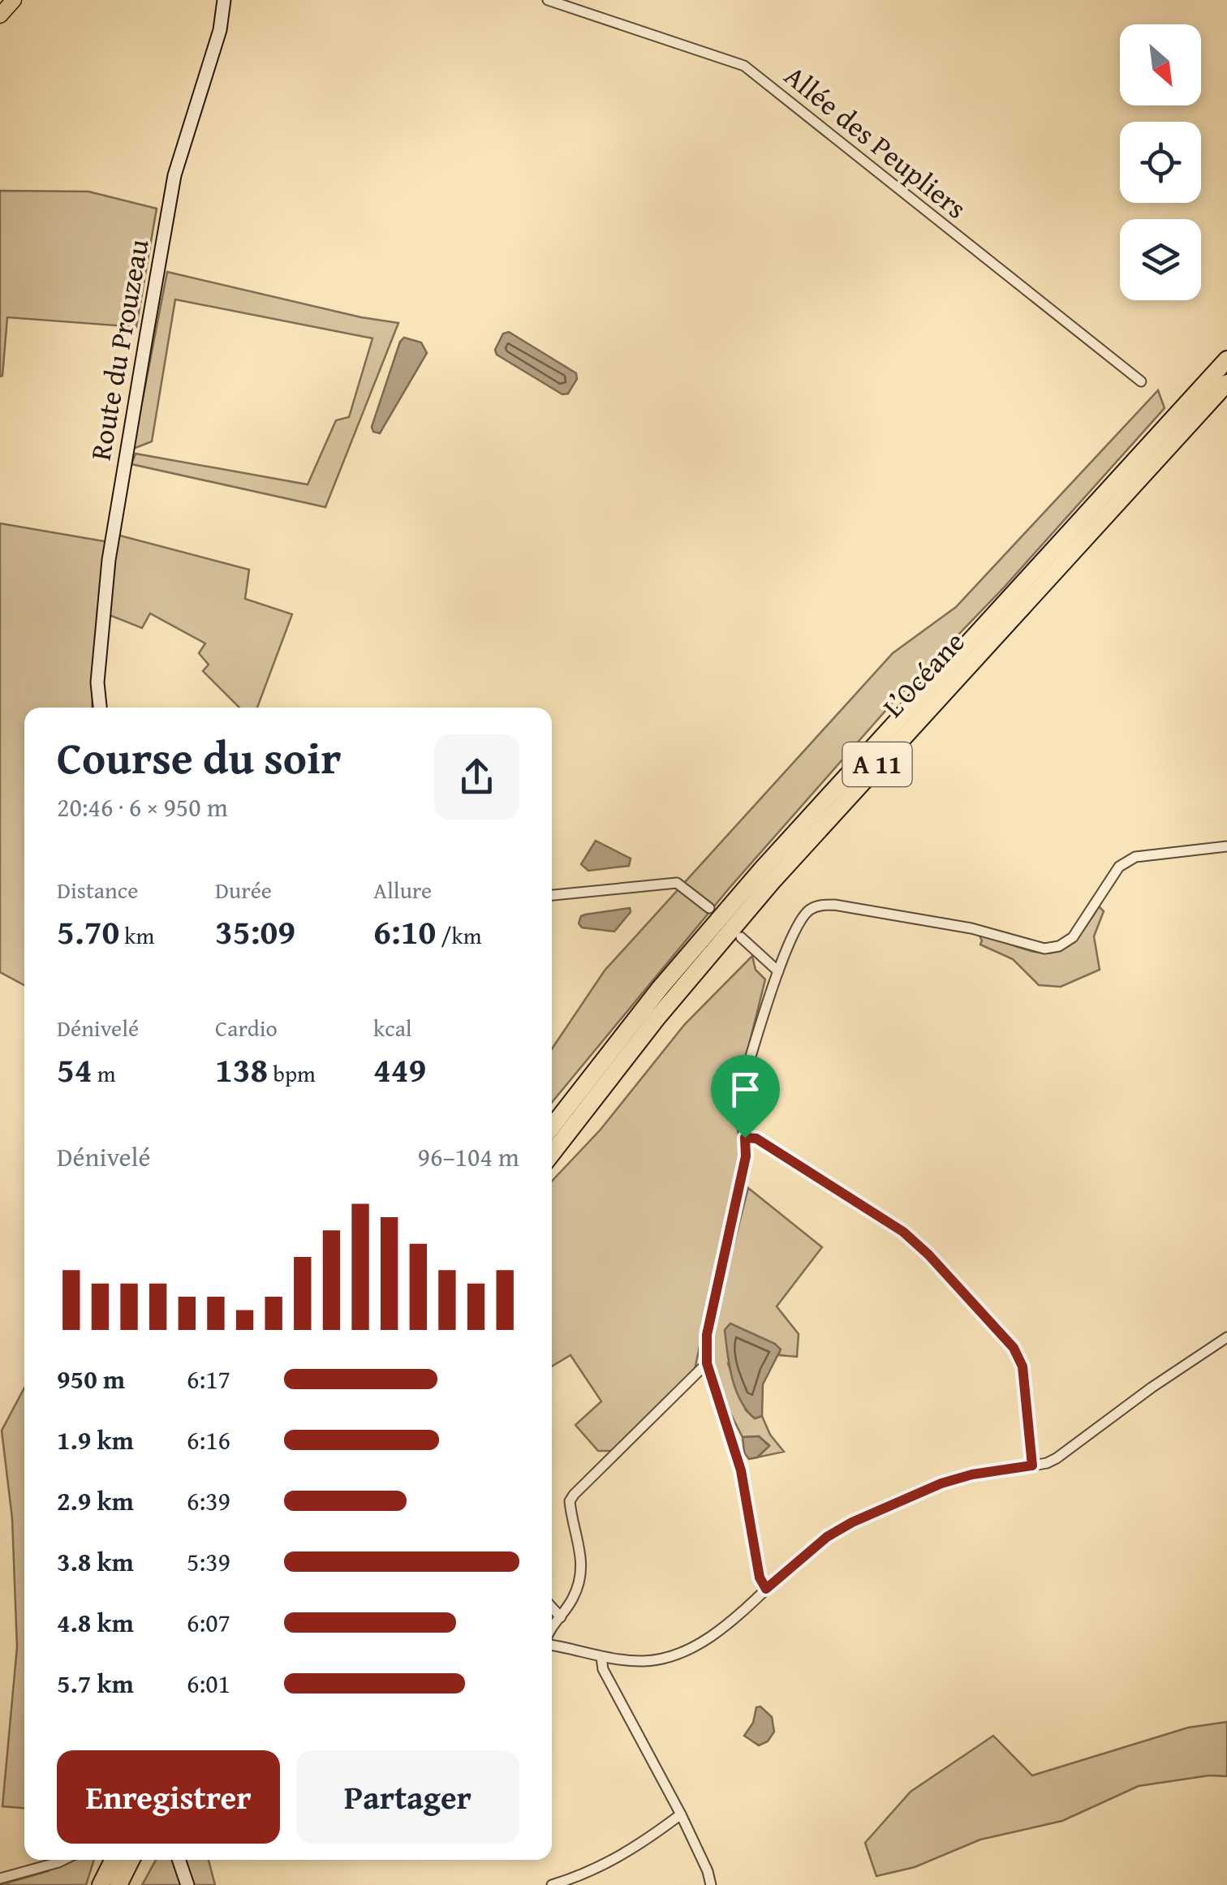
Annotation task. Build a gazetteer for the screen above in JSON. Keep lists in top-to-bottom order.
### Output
{
  "streets": {
    "highway": ["L’Océane", "A 11"],
    "street": ["Allée des Peupliers", "Route du Prouzeau"]
  },
  "north": "bottom right",
  "page": {
    "heading": ["Course du soir", "20:46 · 6 × 950 m"],
    "stats": [
      ["Distance", "5.70 km"],
      ["Durée", "35:09"],
      ["Allure", "6:10 /km"],
      ["Dénivelé", "54 m"],
      ["Cardio", "138 bpm"],
      ["kcal", "449"]
    ],
    "chart": ["Dénivelé", "96–104 m"],
    "list": [
      {
        "name": "950 m",
        "note": "6:17"
      },
      {
        "name": "1.9 km",
        "note": "6:16"
      },
      {
        "name": "2.9 km",
        "note": "6:39"
      },
      {
        "name": "3.8 km",
        "note": "5:39"
      },
      {
        "name": "4.8 km",
        "note": "6:07"
      },
      {
        "name": "5.7 km",
        "note": "6:01"
      }
    ],
    "buttons": ["Enregistrer", "Partager"]
  }
}
